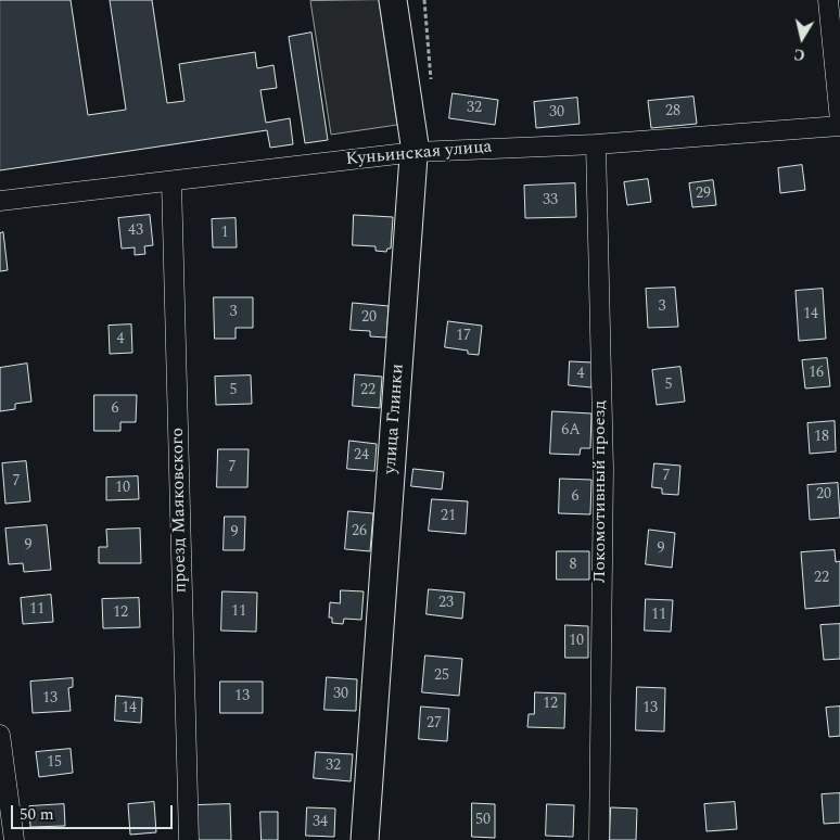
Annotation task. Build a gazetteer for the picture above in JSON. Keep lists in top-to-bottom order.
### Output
{
  "streets": {
    "street": [
      "Куньинская улица",
      "улица Глинки",
      "Локомотивный проезд",
      "проезд Маяковского"
    ]
  },
  "crossings": [
    ["Куньинская улица", "улица Глинки"],
    ["Куньинская улица", "Локомотивный проезд"],
    ["Куньинская улица", "проезд Маяковского"]
  ],
  "house_numbers": [
    "32",
    "28",
    "30",
    "29",
    "33",
    "43",
    "1",
    "3",
    "3",
    "14",
    "20",
    "17",
    "4",
    "16",
    "4",
    "5",
    "5",
    "22",
    "6",
    "6А",
    "18",
    "24",
    "7",
    "7",
    "7",
    "10",
    "20",
    "6",
    "21",
    "26",
    "9",
    "9",
    "9",
    "8",
    "22",
    "23",
    "11",
    "11",
    "12",
    "11",
    "10",
    "25",
    "30",
    "13",
    "13",
    "12",
    "14",
    "13",
    "27",
    "15",
    "32",
    "50",
    "34"
  ],
  "scale_bar": "50 m",
  "north": "bottom"
}
